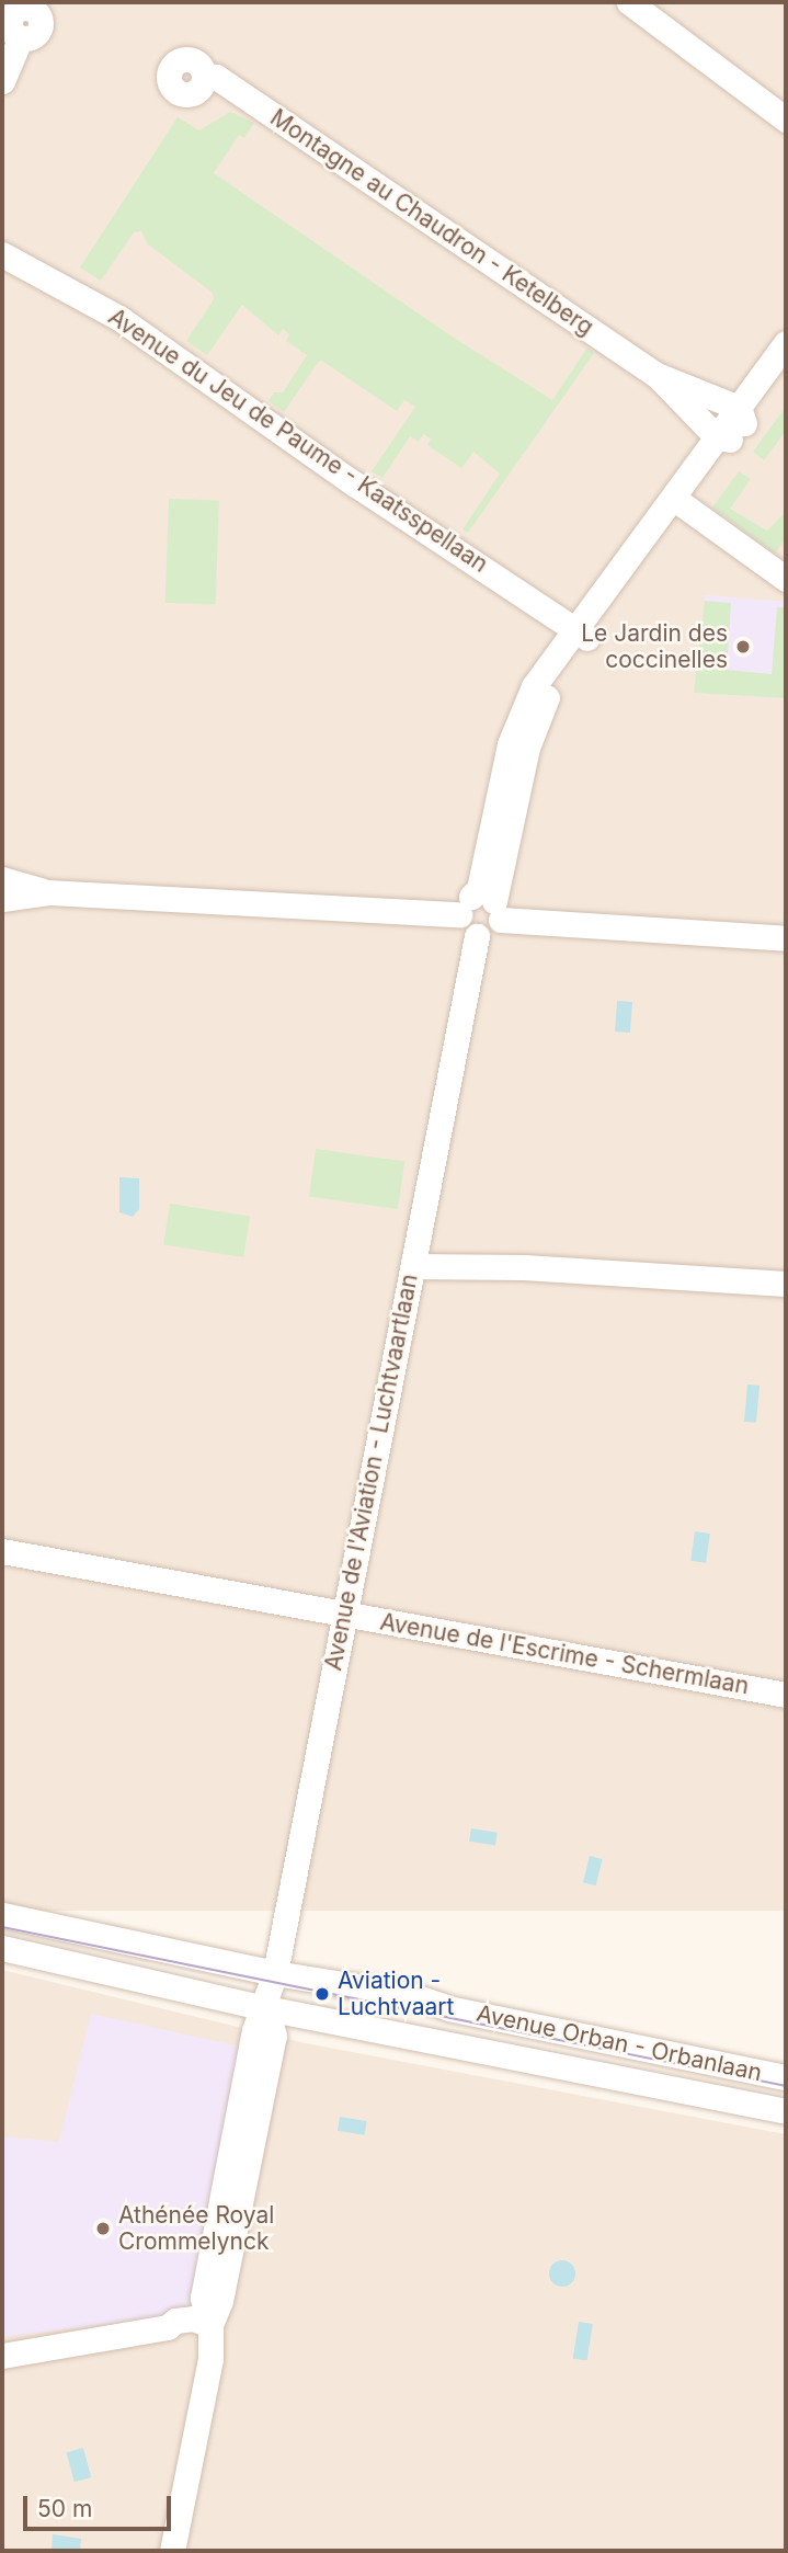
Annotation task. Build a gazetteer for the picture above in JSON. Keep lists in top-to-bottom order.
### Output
{
  "streets": {
    "street": [
      "Montagne au Chaudron - Ketelberg",
      "Avenue du Jeu de Paume - Kaatsspellaan",
      "Avenue de l'Aviation - Luchtvaartlaan",
      "Avenue de l'Escrime - Schermlaan",
      "Avenue Orban - Orbanlaan"
    ]
  },
  "crossings": [
    ["Avenue de l'Aviation - Luchtvaartlaan", "Avenue de l'Escrime - Schermlaan"],
    ["Avenue de l'Aviation - Luchtvaartlaan", "Avenue Orban - Orbanlaan"]
  ],
  "places": ["Le Jardin des coccinelles", "Aviation - Luchtvaart", "Athénée Royal Crommelynck"],
  "scale_bar": "50 m"
}
